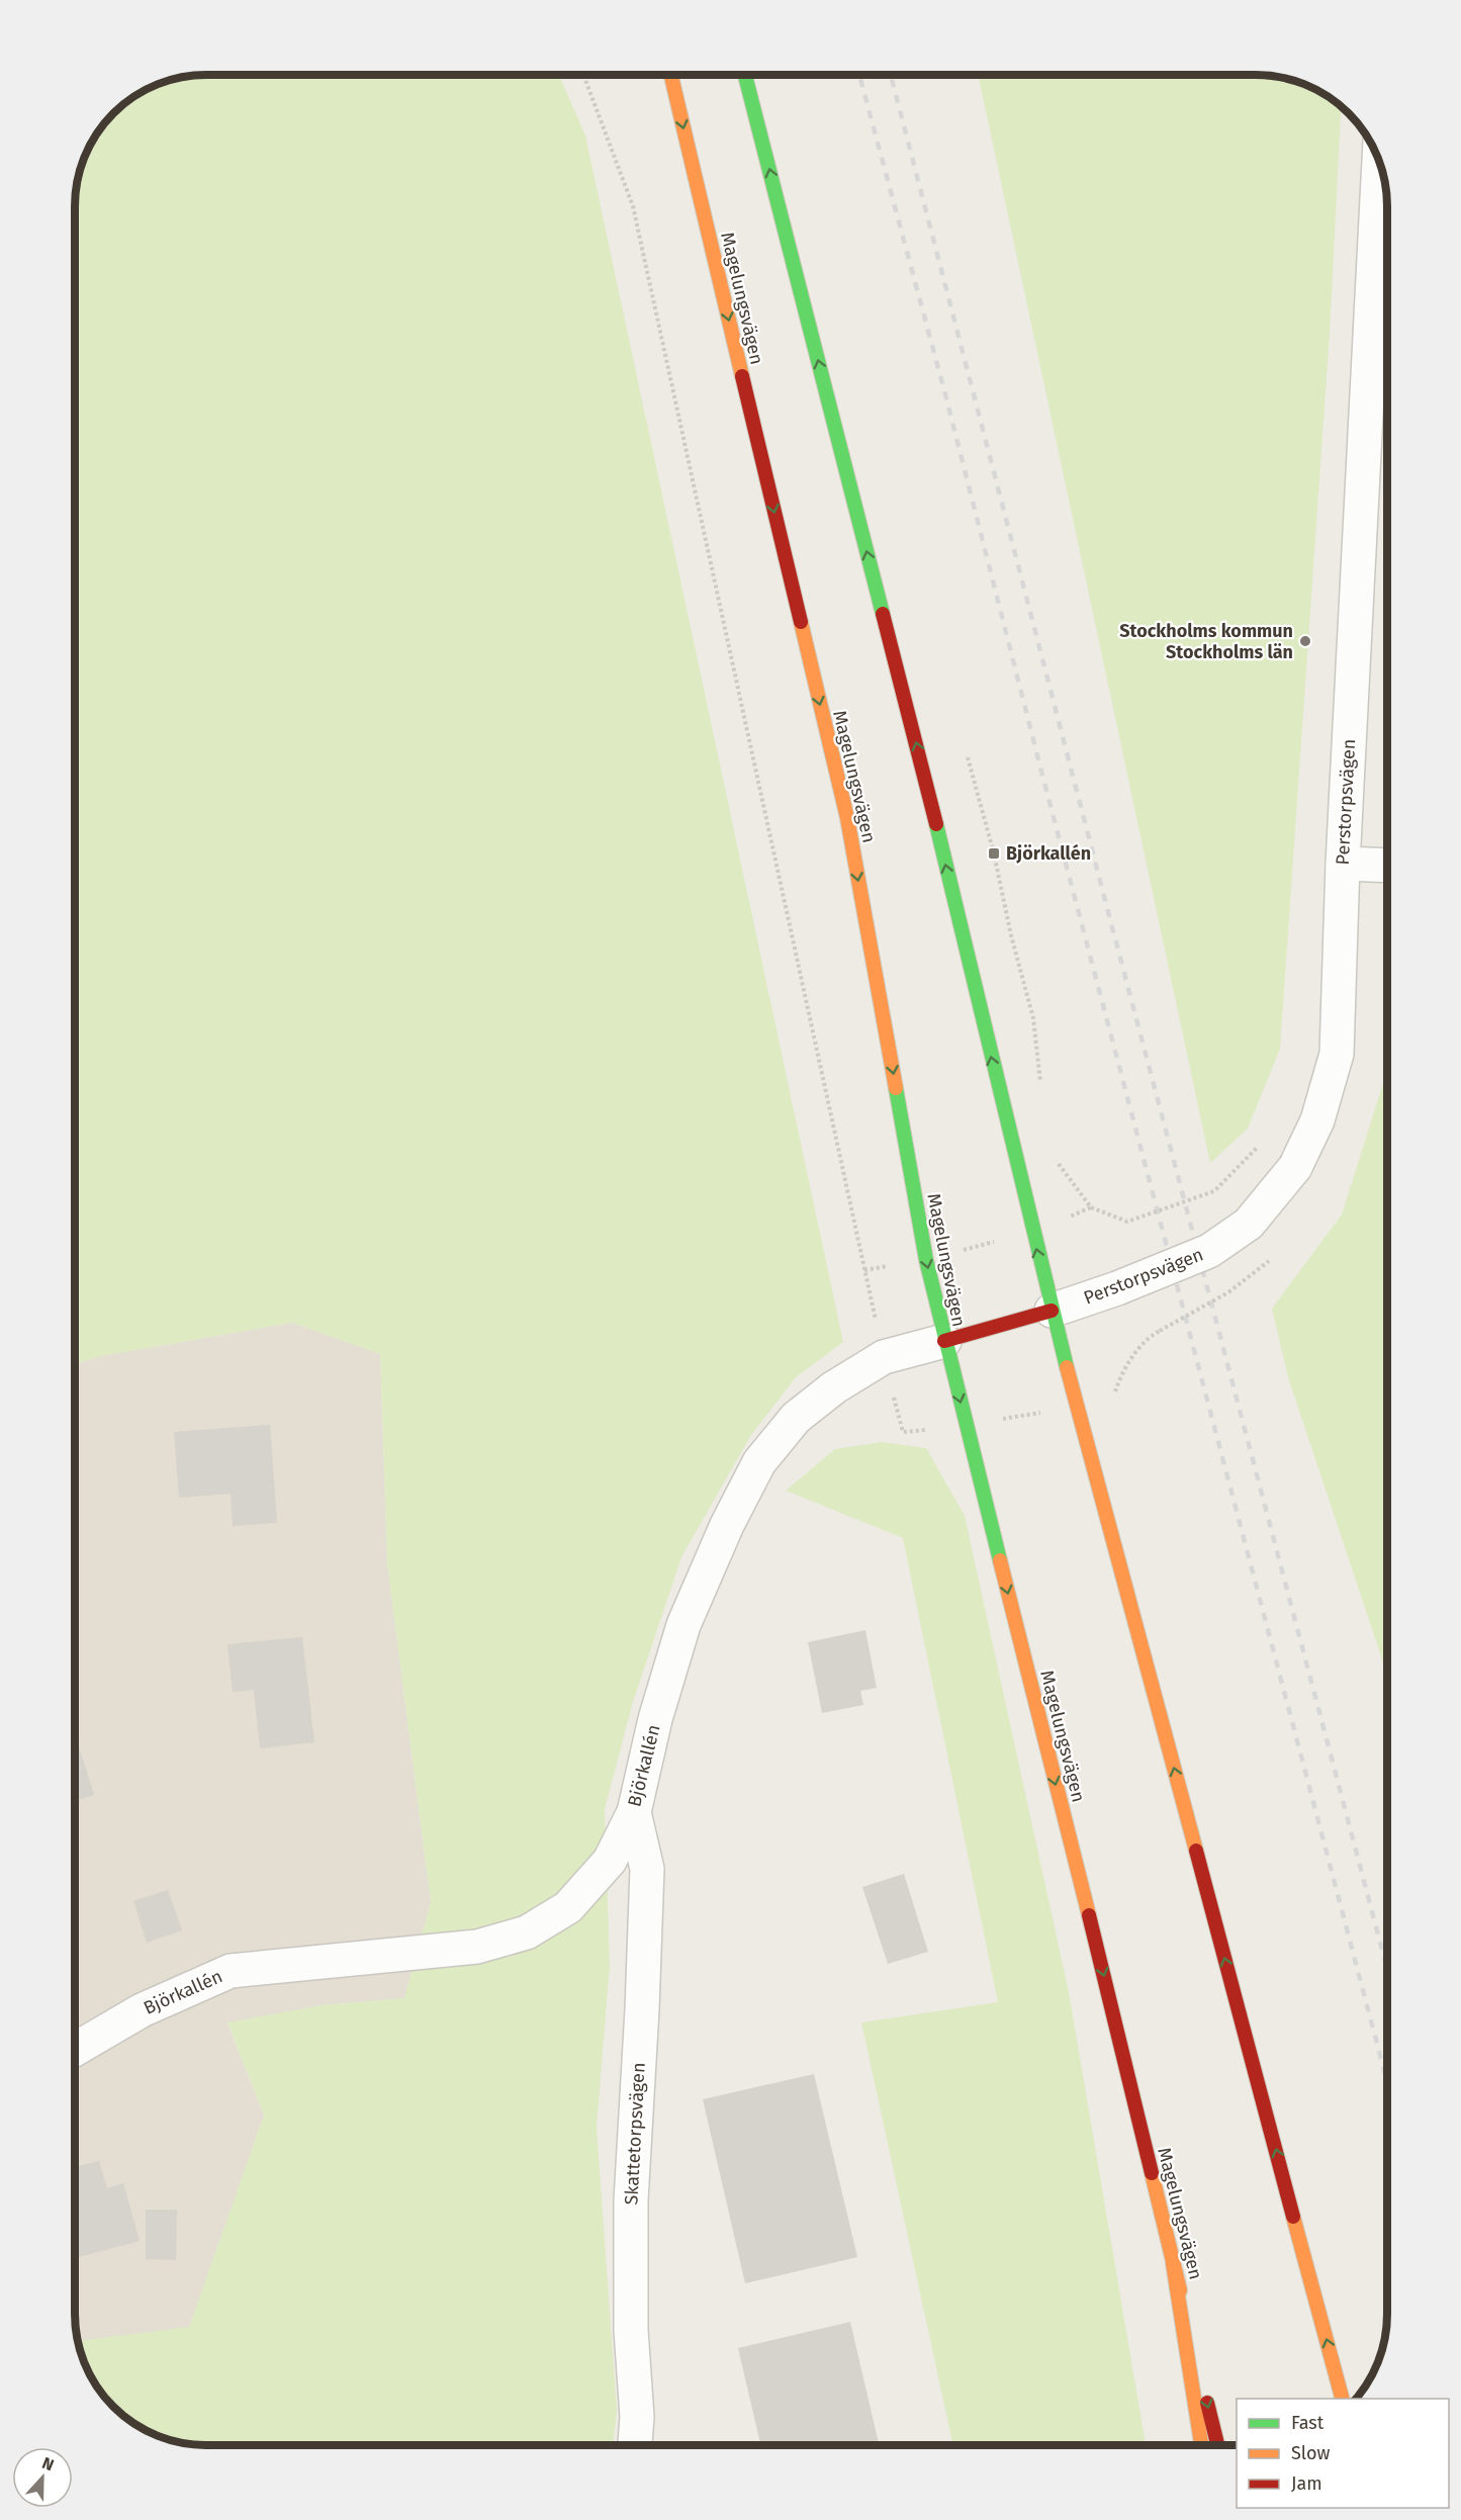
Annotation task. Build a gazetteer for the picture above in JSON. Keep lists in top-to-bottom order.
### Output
{
  "streets": {
    "main road": ["Magelungsvägen"],
    "street": ["Perstorpsvägen", "Björkallén", "Skattetorpsvägen"]
  },
  "crossings": [
    ["Magelungsvägen", "Björkallén"],
    ["Björkallén", "Skattetorpsvägen"]
  ],
  "places": {
    "other": ["Stockholms kommun Stockholms län"],
    "transit": ["Björkallén"]
  },
  "legend": ["Fast", "Slow", "Jam"],
  "north": "top"
}
